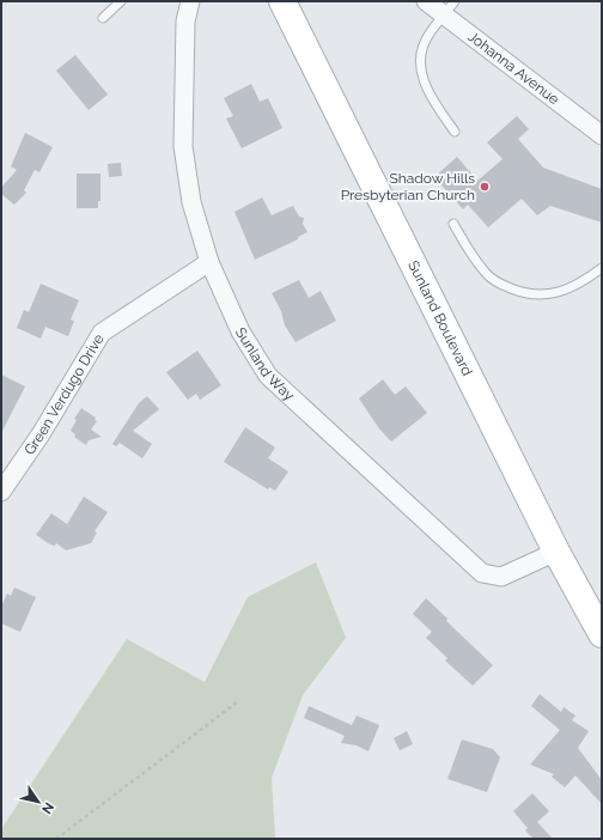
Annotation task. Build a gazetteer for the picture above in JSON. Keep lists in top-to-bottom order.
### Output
{
  "streets": {
    "main road": ["Sunland Boulevard"],
    "street": ["Johanna Avenue", "Sunland Way", "Green Verdugo Drive"]
  },
  "crossings": [
    ["Sunland Boulevard", "Sunland Way"],
    ["Sunland Way", "Green Verdugo Drive"]
  ],
  "places": ["Shadow Hills Presbyterian Church"],
  "north": "bottom right"
}
